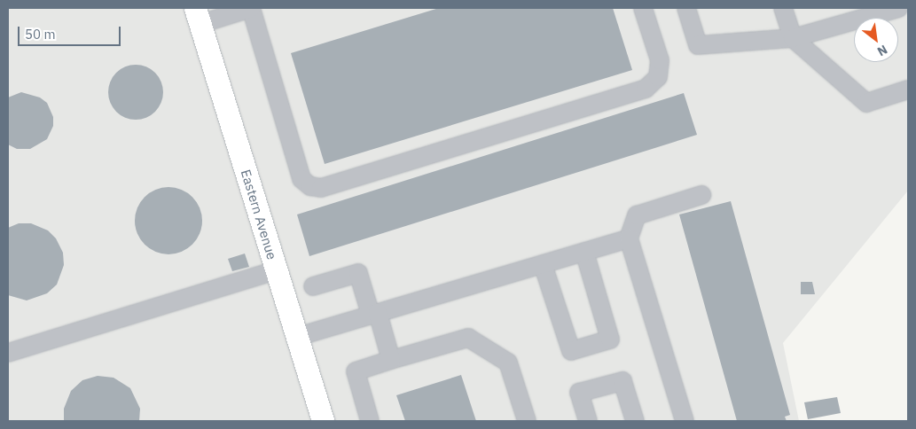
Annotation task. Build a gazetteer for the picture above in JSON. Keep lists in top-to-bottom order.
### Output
{
  "streets": {
    "main road": ["Eastern Avenue"]
  },
  "scale_bar": "50 m",
  "north": "bottom right"
}
